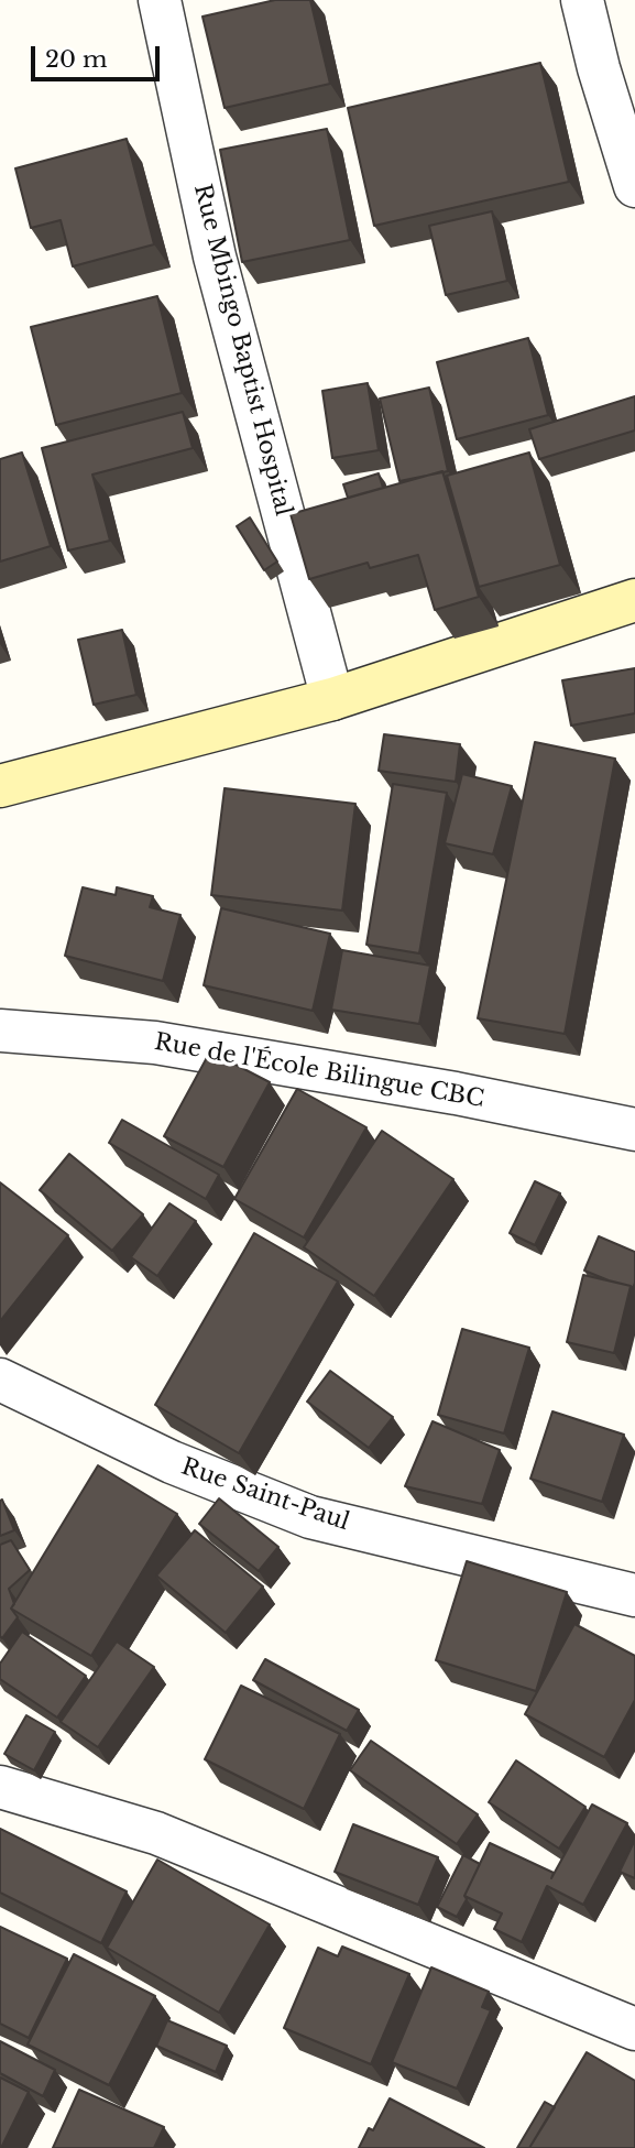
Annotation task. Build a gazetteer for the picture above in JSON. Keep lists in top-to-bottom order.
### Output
{
  "streets": {
    "street": ["Rue Mbingo Baptist Hospital", "Rue de l'École Bilingue CBC", "Rue Saint-Paul"]
  },
  "scale_bar": "20 m"
}
